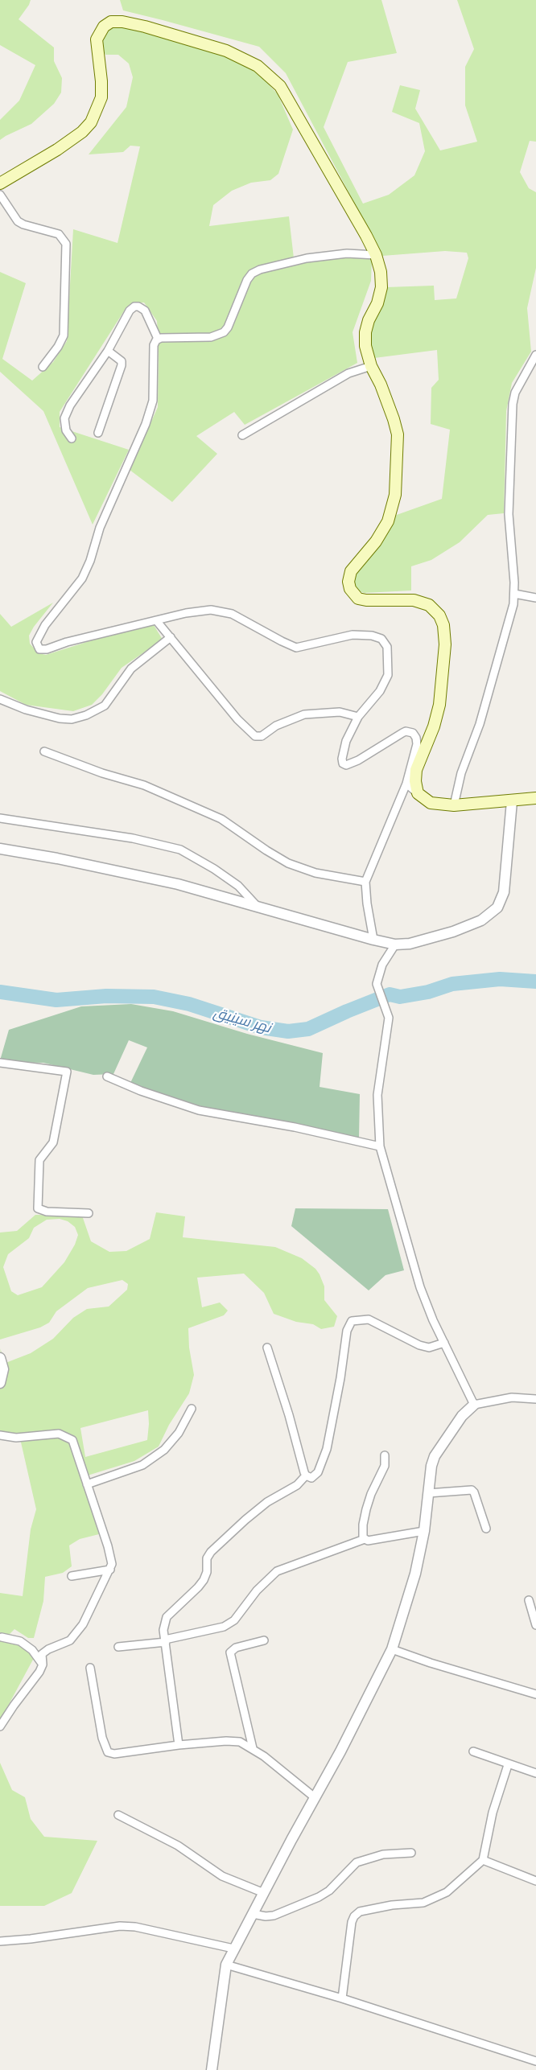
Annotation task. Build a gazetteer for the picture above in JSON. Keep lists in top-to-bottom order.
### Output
{
  "water": ["نهر سينيق"]
}
